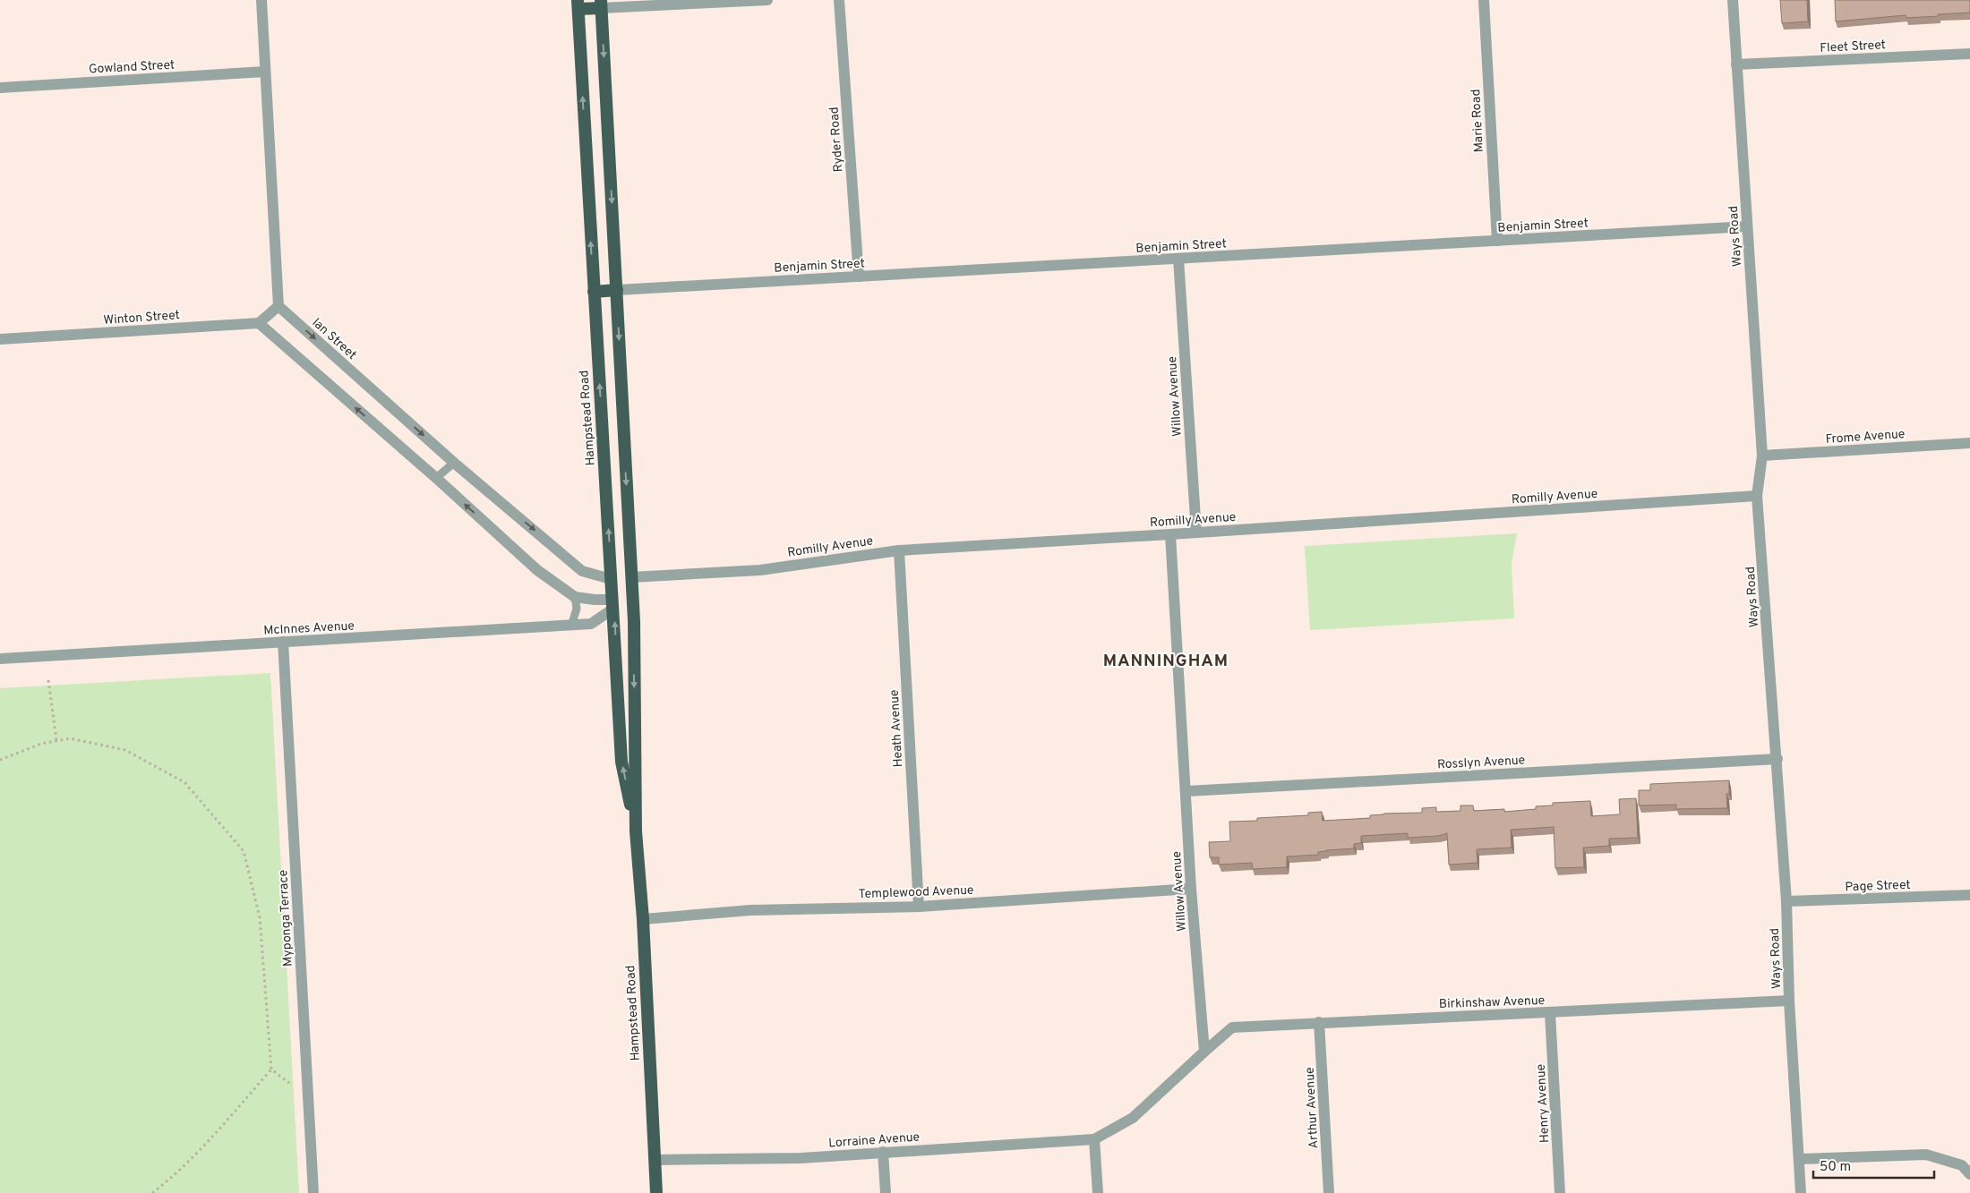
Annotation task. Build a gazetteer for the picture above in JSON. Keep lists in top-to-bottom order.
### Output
{
  "streets": {
    "highway": ["Hampstead Road"],
    "street": [
      "Fleet Street",
      "Gowland Street",
      "Marie Road",
      "Ryder Road",
      "Benjamin Street",
      "Ways Road",
      "Winton Street",
      "Ian Street",
      "Willow Avenue",
      "Frome Avenue",
      "Romilly Avenue",
      "McInnes Avenue",
      "Heath Avenue",
      "Rosslyn Avenue",
      "Page Street",
      "Templewood Avenue",
      "Myponga Terrace",
      "Birkinshaw Avenue",
      "Henry Avenue",
      "Arthur Avenue",
      "Lorraine Avenue"
    ]
  },
  "crossings": [
    ["Fleet Street", "Ways Road"],
    ["Marie Road", "Benjamin Street"],
    ["Ryder Road", "Benjamin Street"],
    ["Benjamin Street", "Ways Road"],
    ["Benjamin Street", "Willow Avenue"],
    ["Benjamin Street", "Hampstead Road"],
    ["Ways Road", "Frome Avenue"],
    ["Ways Road", "Romilly Avenue"],
    ["Ways Road", "Rosslyn Avenue"],
    ["Ways Road", "Page Street"],
    ["Ways Road", "Birkinshaw Avenue"],
    ["Ian Street", "Hampstead Road"],
    ["Willow Avenue", "Romilly Avenue"],
    ["Willow Avenue", "Rosslyn Avenue"],
    ["Willow Avenue", "Templewood Avenue"],
    ["Willow Avenue", "Birkinshaw Avenue"],
    ["Hampstead Road", "Romilly Avenue"],
    ["Hampstead Road", "McInnes Avenue"],
    ["Hampstead Road", "Templewood Avenue"],
    ["Hampstead Road", "Lorraine Avenue"],
    ["Romilly Avenue", "Heath Avenue"],
    ["McInnes Avenue", "Myponga Terrace"],
    ["Heath Avenue", "Templewood Avenue"],
    ["Birkinshaw Avenue", "Henry Avenue"],
    ["Birkinshaw Avenue", "Arthur Avenue"]
  ],
  "districts": ["MANNINGHAM"],
  "scale_bar": "50 m"
}
